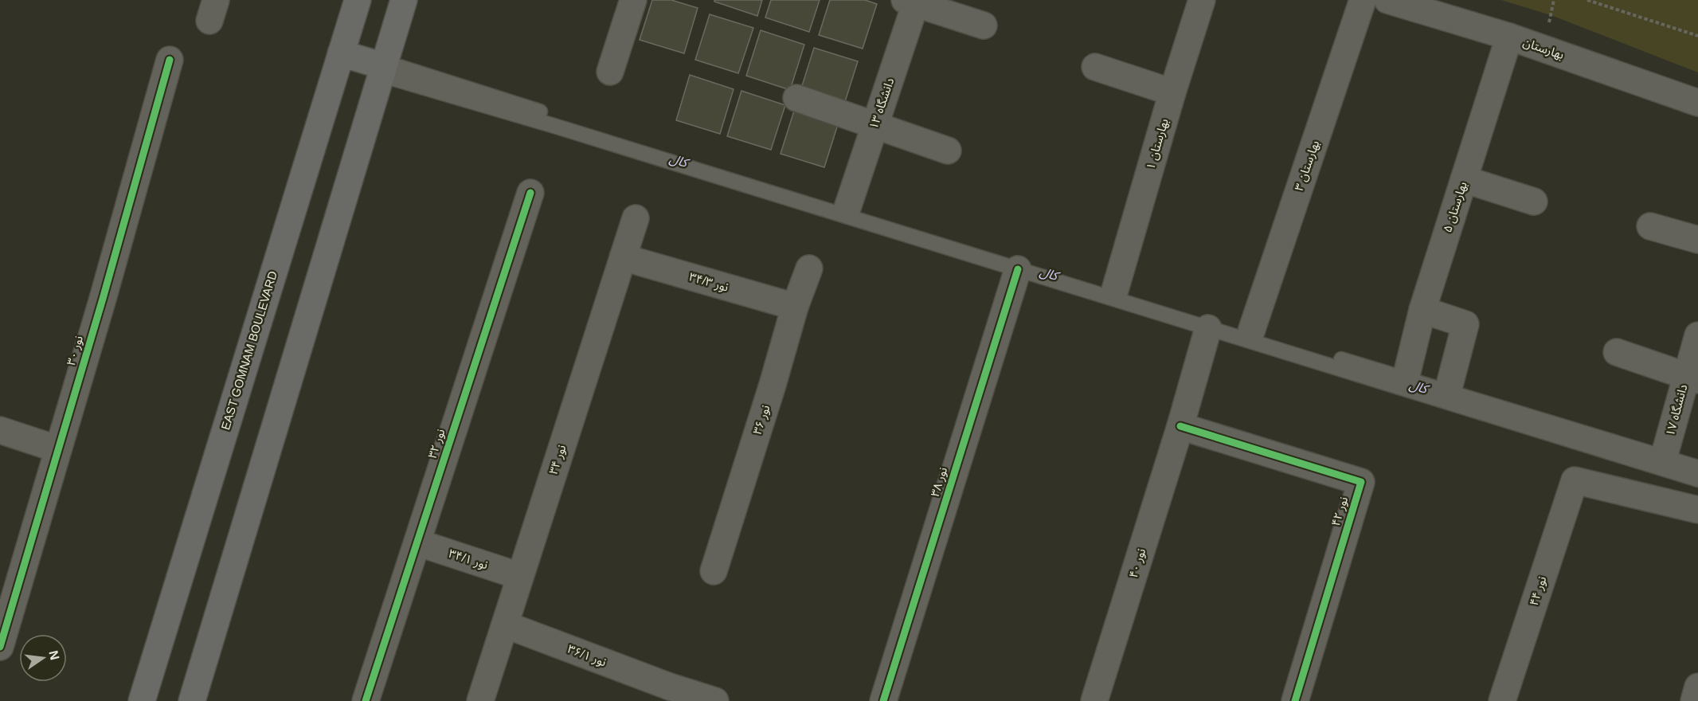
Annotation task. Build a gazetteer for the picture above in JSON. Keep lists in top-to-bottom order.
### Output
{
  "streets": {
    "main road": ["EAST GOMNAM BOULEVARD"],
    "street": [
      "بهارستان",
      "دانشگاه ۱۳",
      "بهارستان ۱",
      "بهارستان ۳",
      "بهارستان ۵",
      "نور ۳۴/۳",
      "نور ۳۰",
      "دانشگاه ۱۷",
      "نور ۳۶",
      "نور ۳۲",
      "نور ۳۴",
      "نور ۳۸",
      "نور ۴۲",
      "نور ۳۴/۱",
      "نور ۴۰",
      "نور ۴۴",
      "نور ۳۶/۱"
    ]
  },
  "crossings": [
    ["بهارستان", "بهارستان ۵"],
    ["نور ۳۴/۳", "نور ۳۶"],
    ["نور ۳۴/۳", "نور ۳۴"],
    ["نور ۳۲", "نور ۳۴/۱"],
    ["نور ۳۴", "نور ۳۴/۱"],
    ["نور ۳۴", "نور ۳۶/۱"],
    ["نور ۴۲", "نور ۴۰"]
  ],
  "water": ["کال"],
  "north": "right"
}
